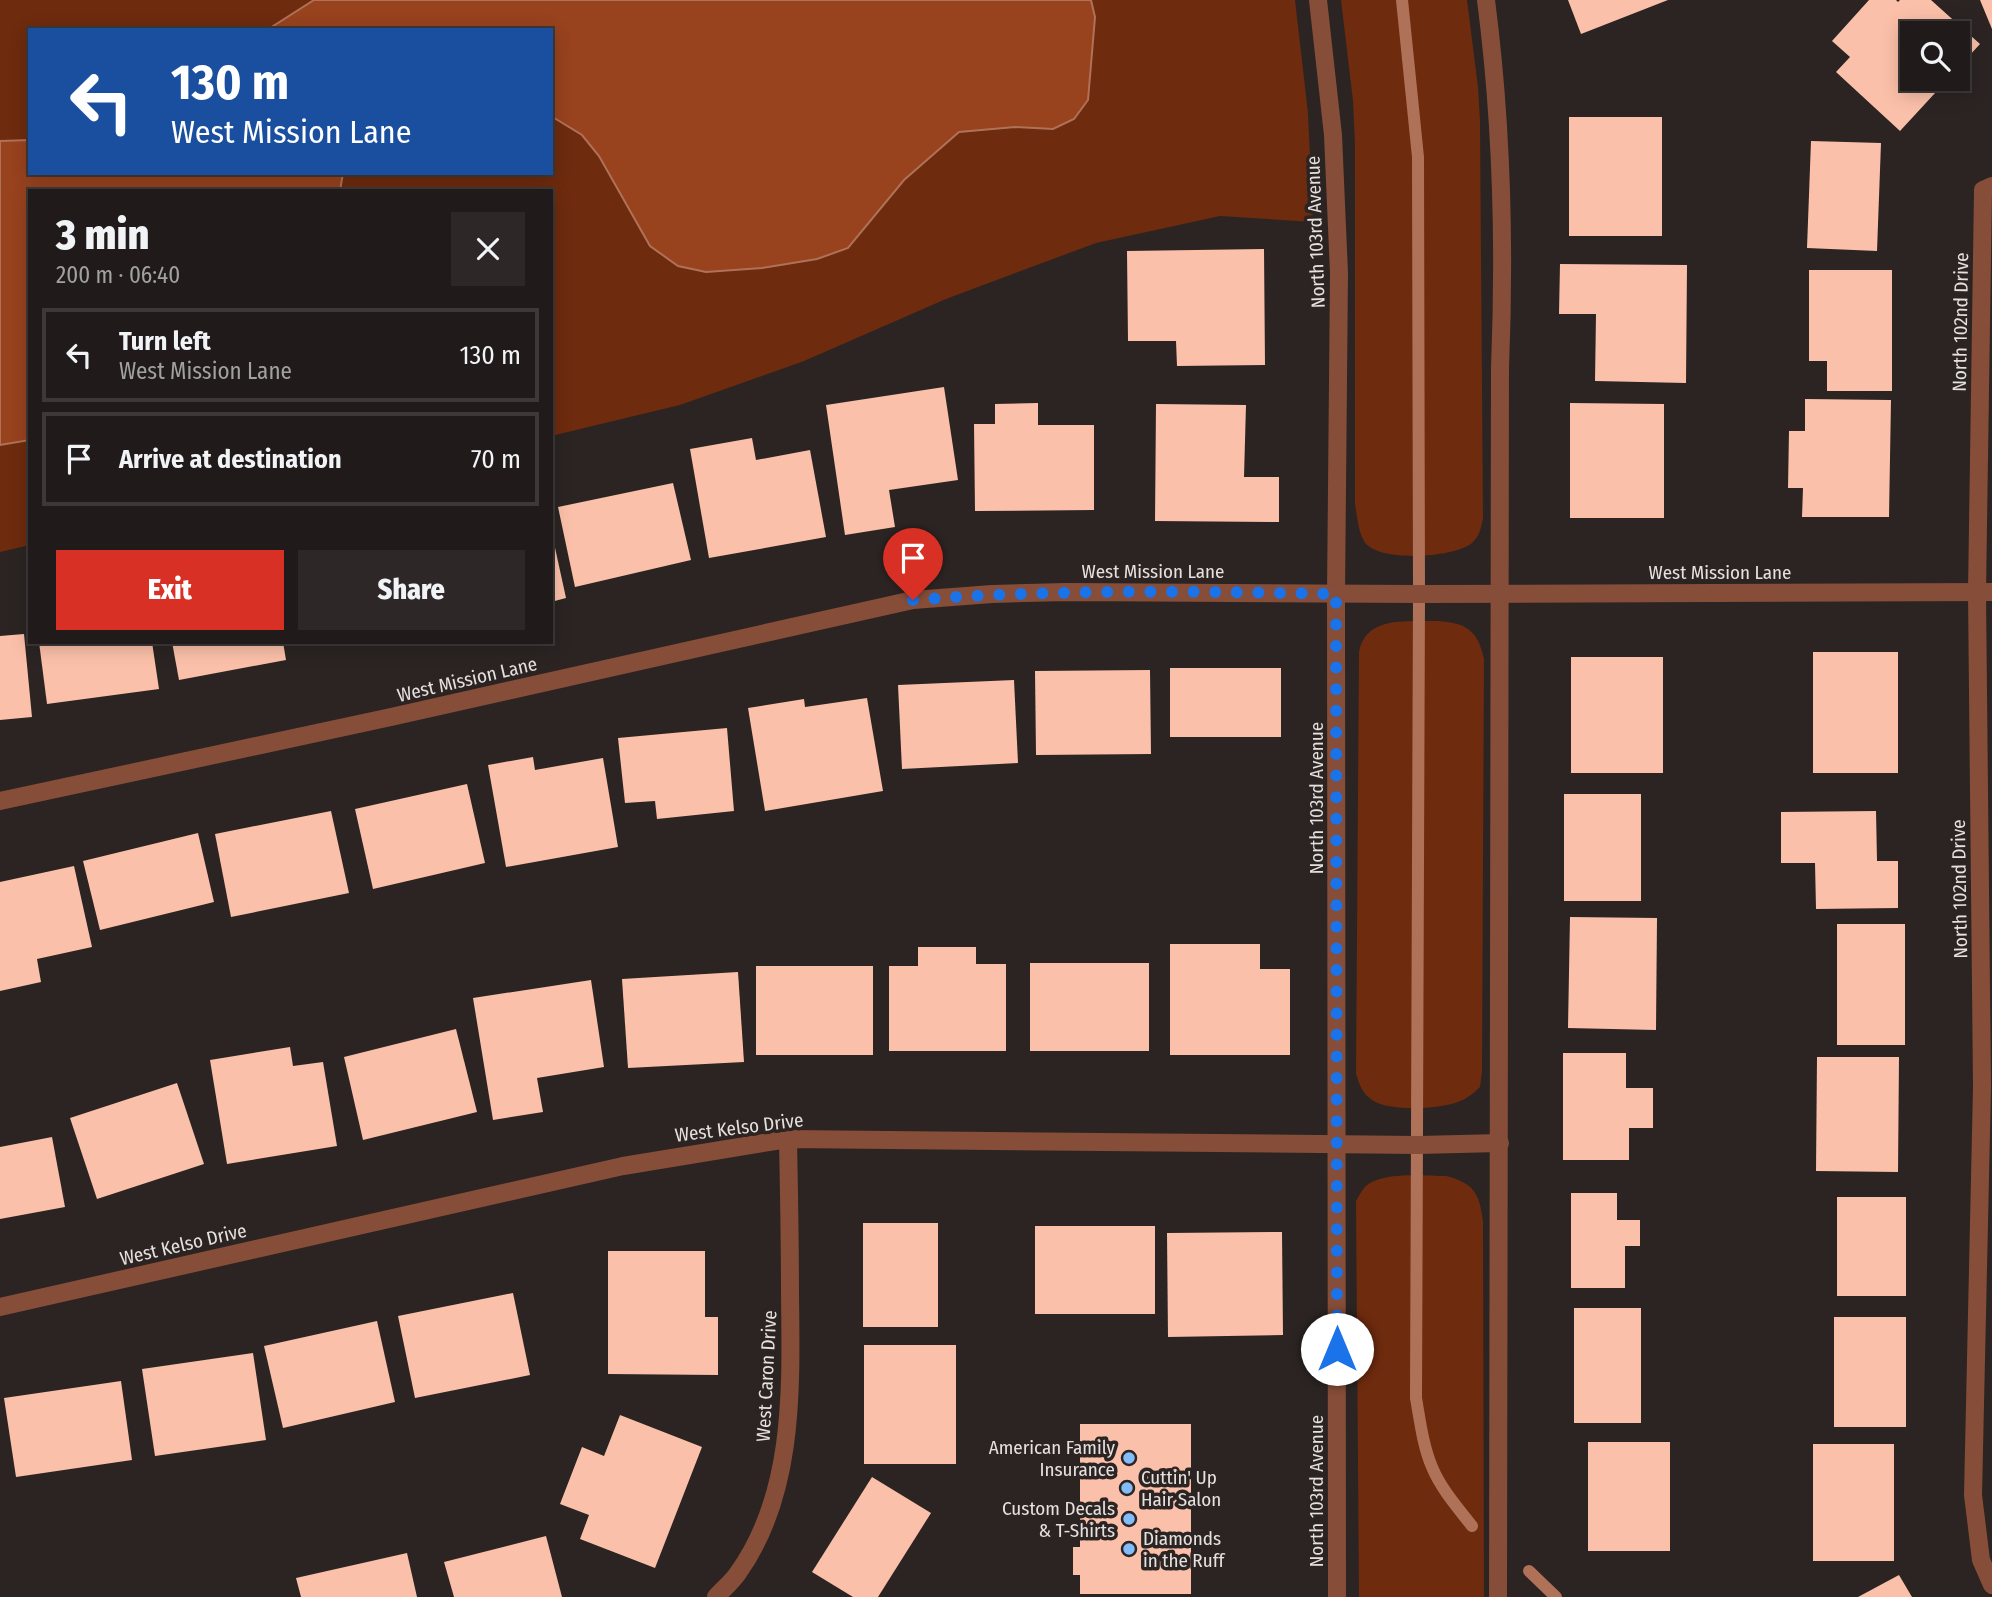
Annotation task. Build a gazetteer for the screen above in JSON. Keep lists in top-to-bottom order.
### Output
{
  "streets": {
    "street": [
      "North 103rd Avenue",
      "North 102nd Drive",
      "West Mission Lane",
      "West Kelso Drive",
      "West Caron Drive"
    ]
  },
  "crossings": [
    ["North 103rd Avenue", "West Mission Lane"],
    ["North 103rd Avenue", "West Kelso Drive"],
    ["North 102nd Drive", "West Mission Lane"],
    ["West Kelso Drive", "West Caron Drive"]
  ],
  "places": [
    "American Family Insurance",
    "Cuttin' Up Hair Salon",
    "Custom Decals & T-Shirts",
    "Diamonds in the Ruff"
  ],
  "page": {
    "turn": ["130 m", "West Mission Lane"],
    "heading": ["3 min", "200 m · 06:40"],
    "list": [
      {
        "name": "Turn left",
        "note": "West Mission Lane",
        "value": "130 m"
      },
      {
        "name": "Arrive at destination",
        "value": "70 m"
      }
    ],
    "buttons": ["Exit", "Share"]
  }
}
